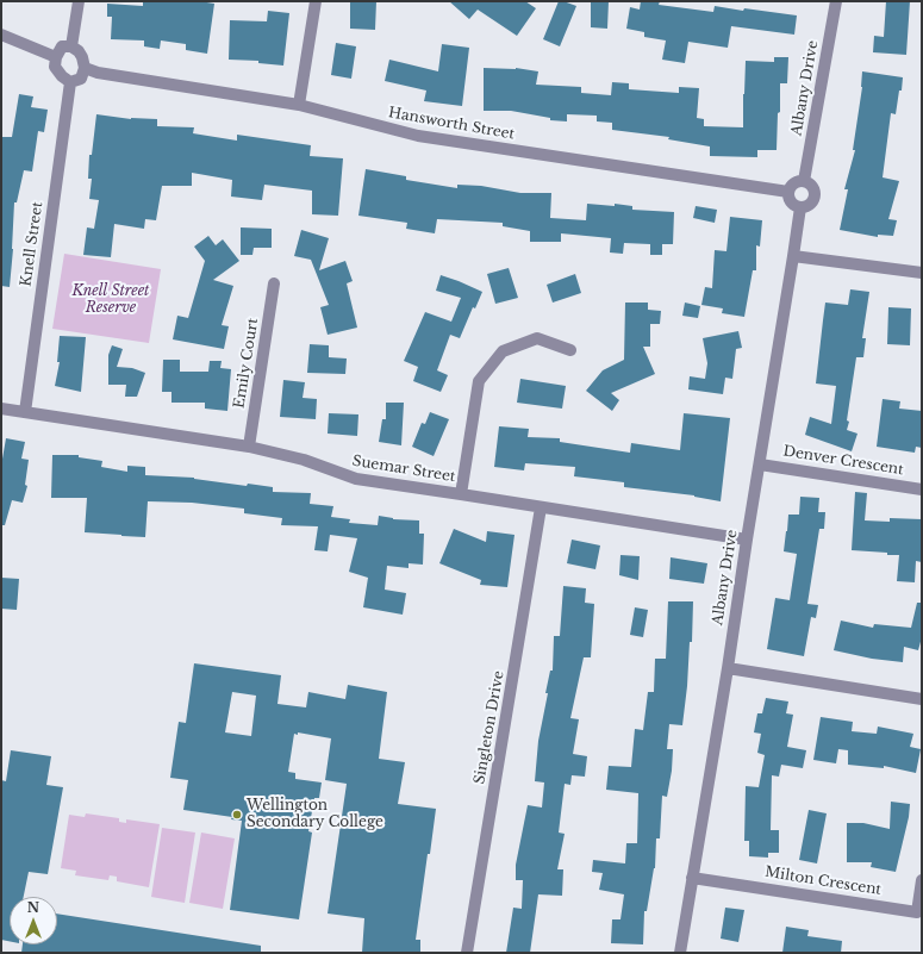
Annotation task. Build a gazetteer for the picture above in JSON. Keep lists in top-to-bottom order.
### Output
{
  "streets": {
    "street": [
      "Albany Drive",
      "Hansworth Street",
      "Knell Street",
      "Emily Court",
      "Denver Crescent",
      "Suemar Street",
      "Singleton Drive",
      "Milton Crescent"
    ]
  },
  "crossings": [
    ["Albany Drive", "Hansworth Street"],
    ["Albany Drive", "Denver Crescent"],
    ["Albany Drive", "Suemar Street"],
    ["Albany Drive", "Milton Crescent"],
    ["Hansworth Street", "Knell Street"],
    ["Knell Street", "Suemar Street"],
    ["Emily Court", "Suemar Street"],
    ["Suemar Street", "Singleton Drive"]
  ],
  "parks": ["Knell Street Reserve"],
  "places": ["Wellington Secondary College"],
  "north": "top"
}
